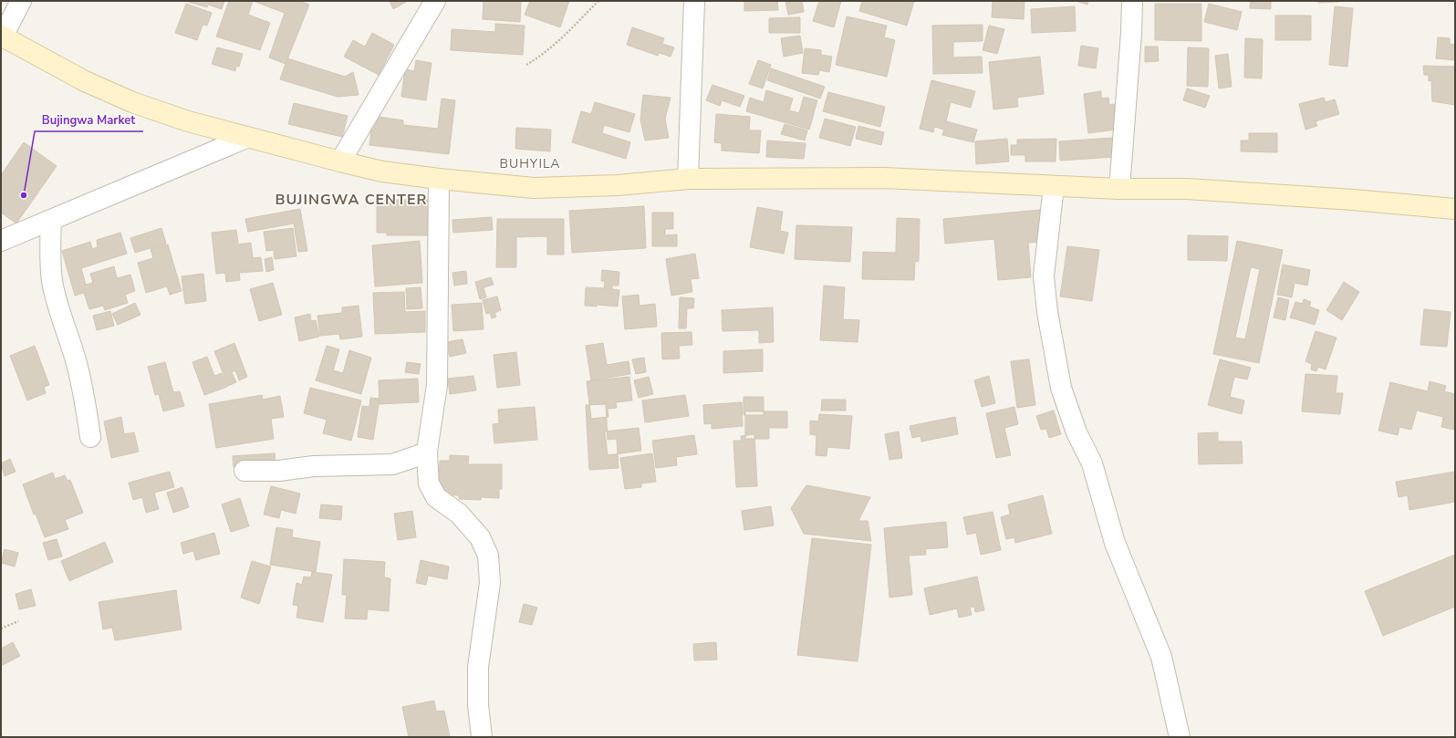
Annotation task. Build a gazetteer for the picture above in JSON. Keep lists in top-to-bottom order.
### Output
{
  "districts": ["BUHYILA", "BUJINGWA CENTER"],
  "places": ["Bujingwa Market"]
}
